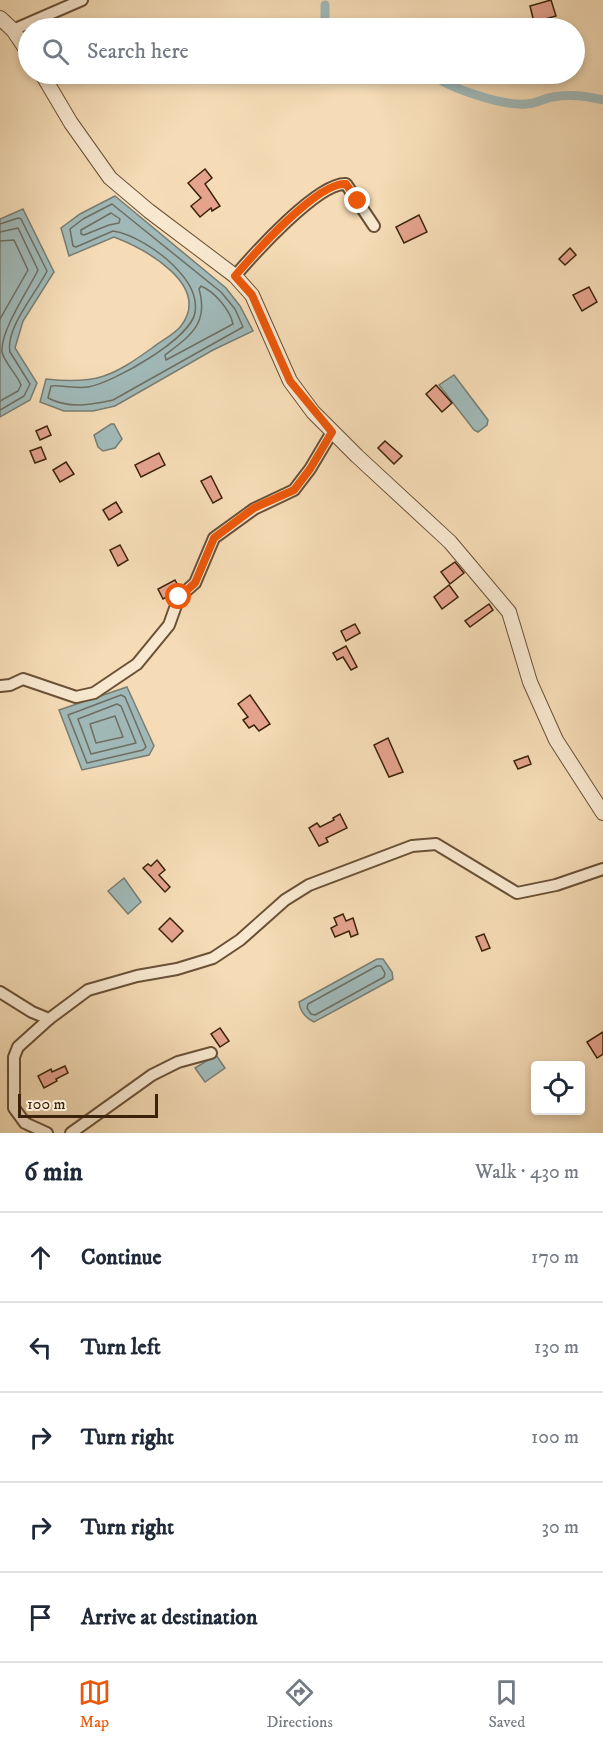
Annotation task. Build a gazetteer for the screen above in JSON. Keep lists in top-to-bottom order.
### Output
{
  "scale_bar": "100 m",
  "page": {
    "search": "Search here",
    "scale": "100 m",
    "heading": ["6 min", "Walk · 430 m"],
    "list": [
      ["Continue", "170 m"],
      ["Turn left", "130 m"],
      ["Turn right", "100 m"],
      ["Turn right", "30 m"],
      "Arrive at destination"
    ],
    "nav": ["Map", "Directions", "Saved"]
  }
}
